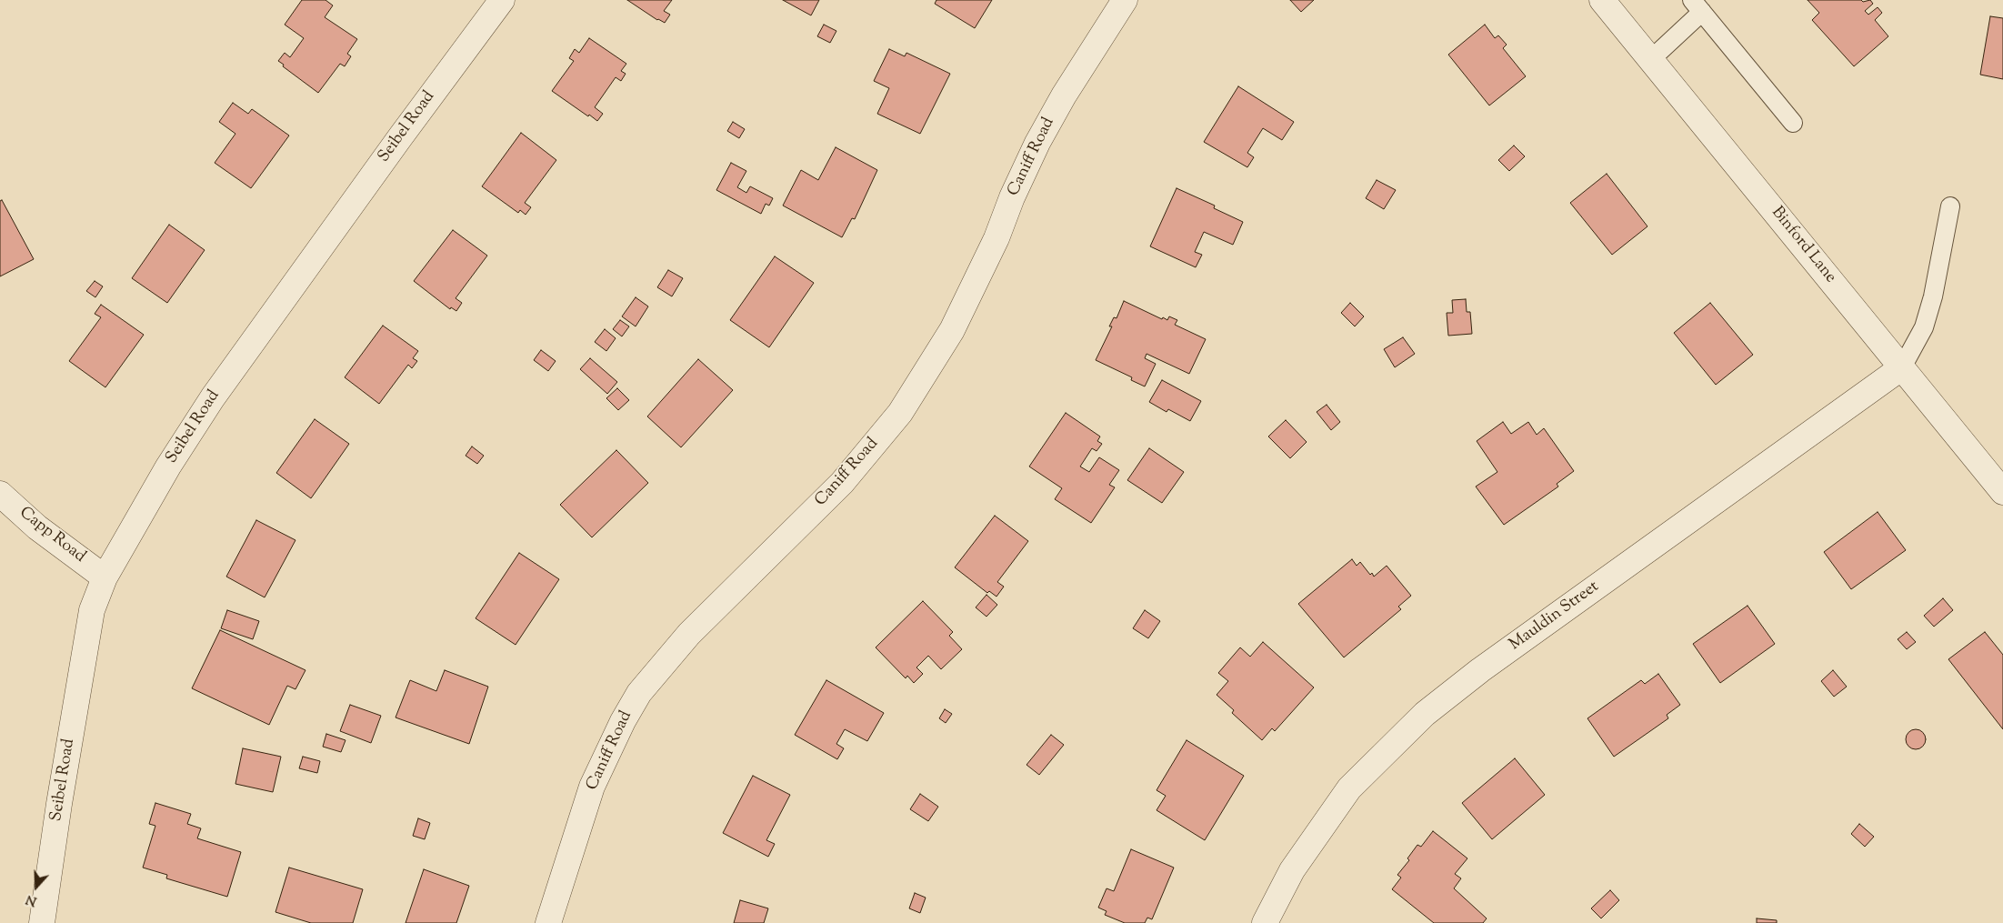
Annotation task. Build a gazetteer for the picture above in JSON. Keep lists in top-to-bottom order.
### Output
{
  "streets": {
    "street": [
      "Seibel Road",
      "Caniff Road",
      "Binford Lane",
      "Capp Road",
      "Mauldin Street"
    ]
  },
  "crossings": [
    ["Seibel Road", "Capp Road"],
    ["Binford Lane", "Mauldin Street"]
  ],
  "north": "bottom"
}
